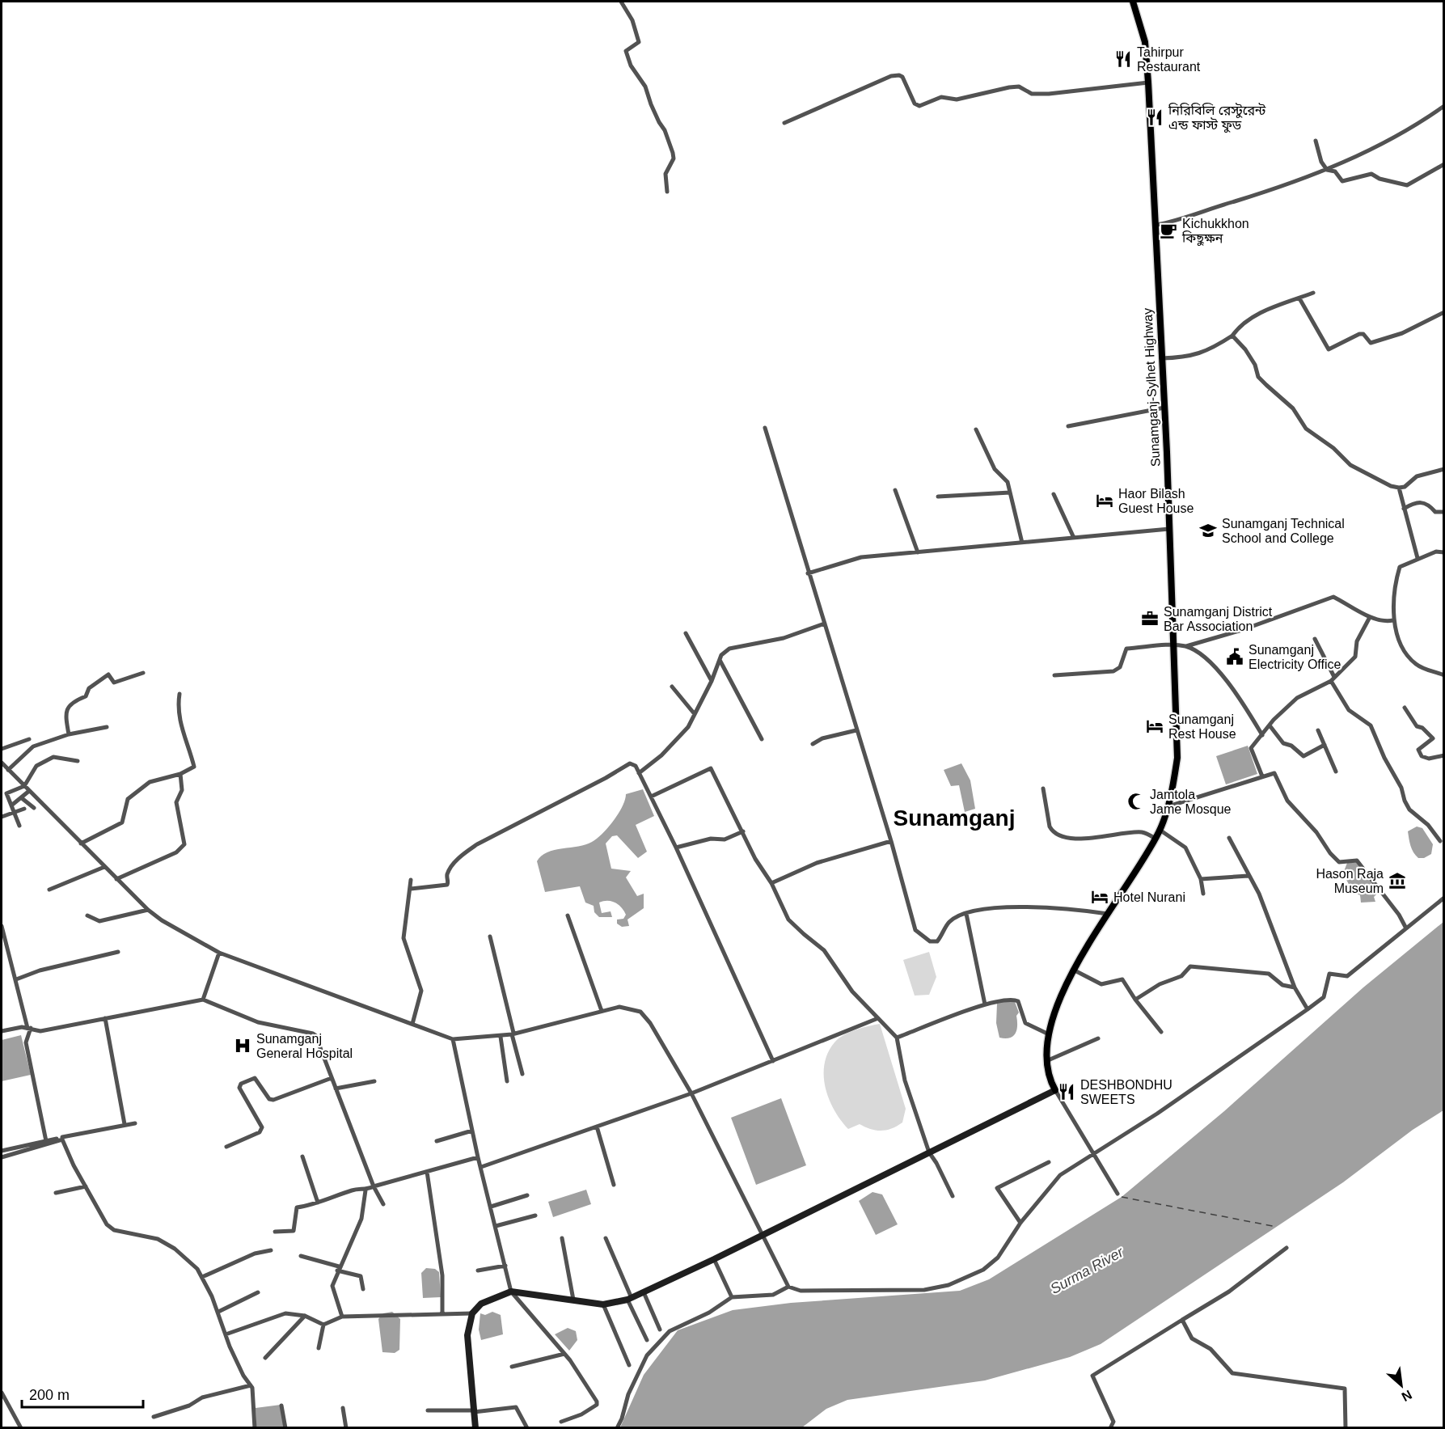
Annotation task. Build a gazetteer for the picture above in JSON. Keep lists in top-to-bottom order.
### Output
{
  "streets": {
    "main road": ["Sunamganj-Sylhet Highway"]
  },
  "districts": ["Sunamganj"],
  "water": ["Surma River"],
  "places": {
    "restaurant": ["Tahirpur Restaurant", "নিরিবিলি রেস্টুরেন্ট এন্ড ফাস্ট ফুড", "DESHBONDHU SWEETS"],
    "cafe": ["Kichukkhon কিছুক্ষন"],
    "hotel": ["Haor Bilash Guest House", "Sunamganj Rest House", "Hotel Nurani"],
    "school or university": ["Sunamganj Technical School and College"],
    "office": ["Sunamganj District Bar Association"],
    "public building": ["Sunamganj Electricity Office"],
    "mosque": ["Jamtola Jame Mosque"],
    "museum": ["Hason Raja Museum"],
    "hospital": ["Sunamganj General Hospital"]
  },
  "scale_bar": "200 m",
  "north": "bottom right"
}
